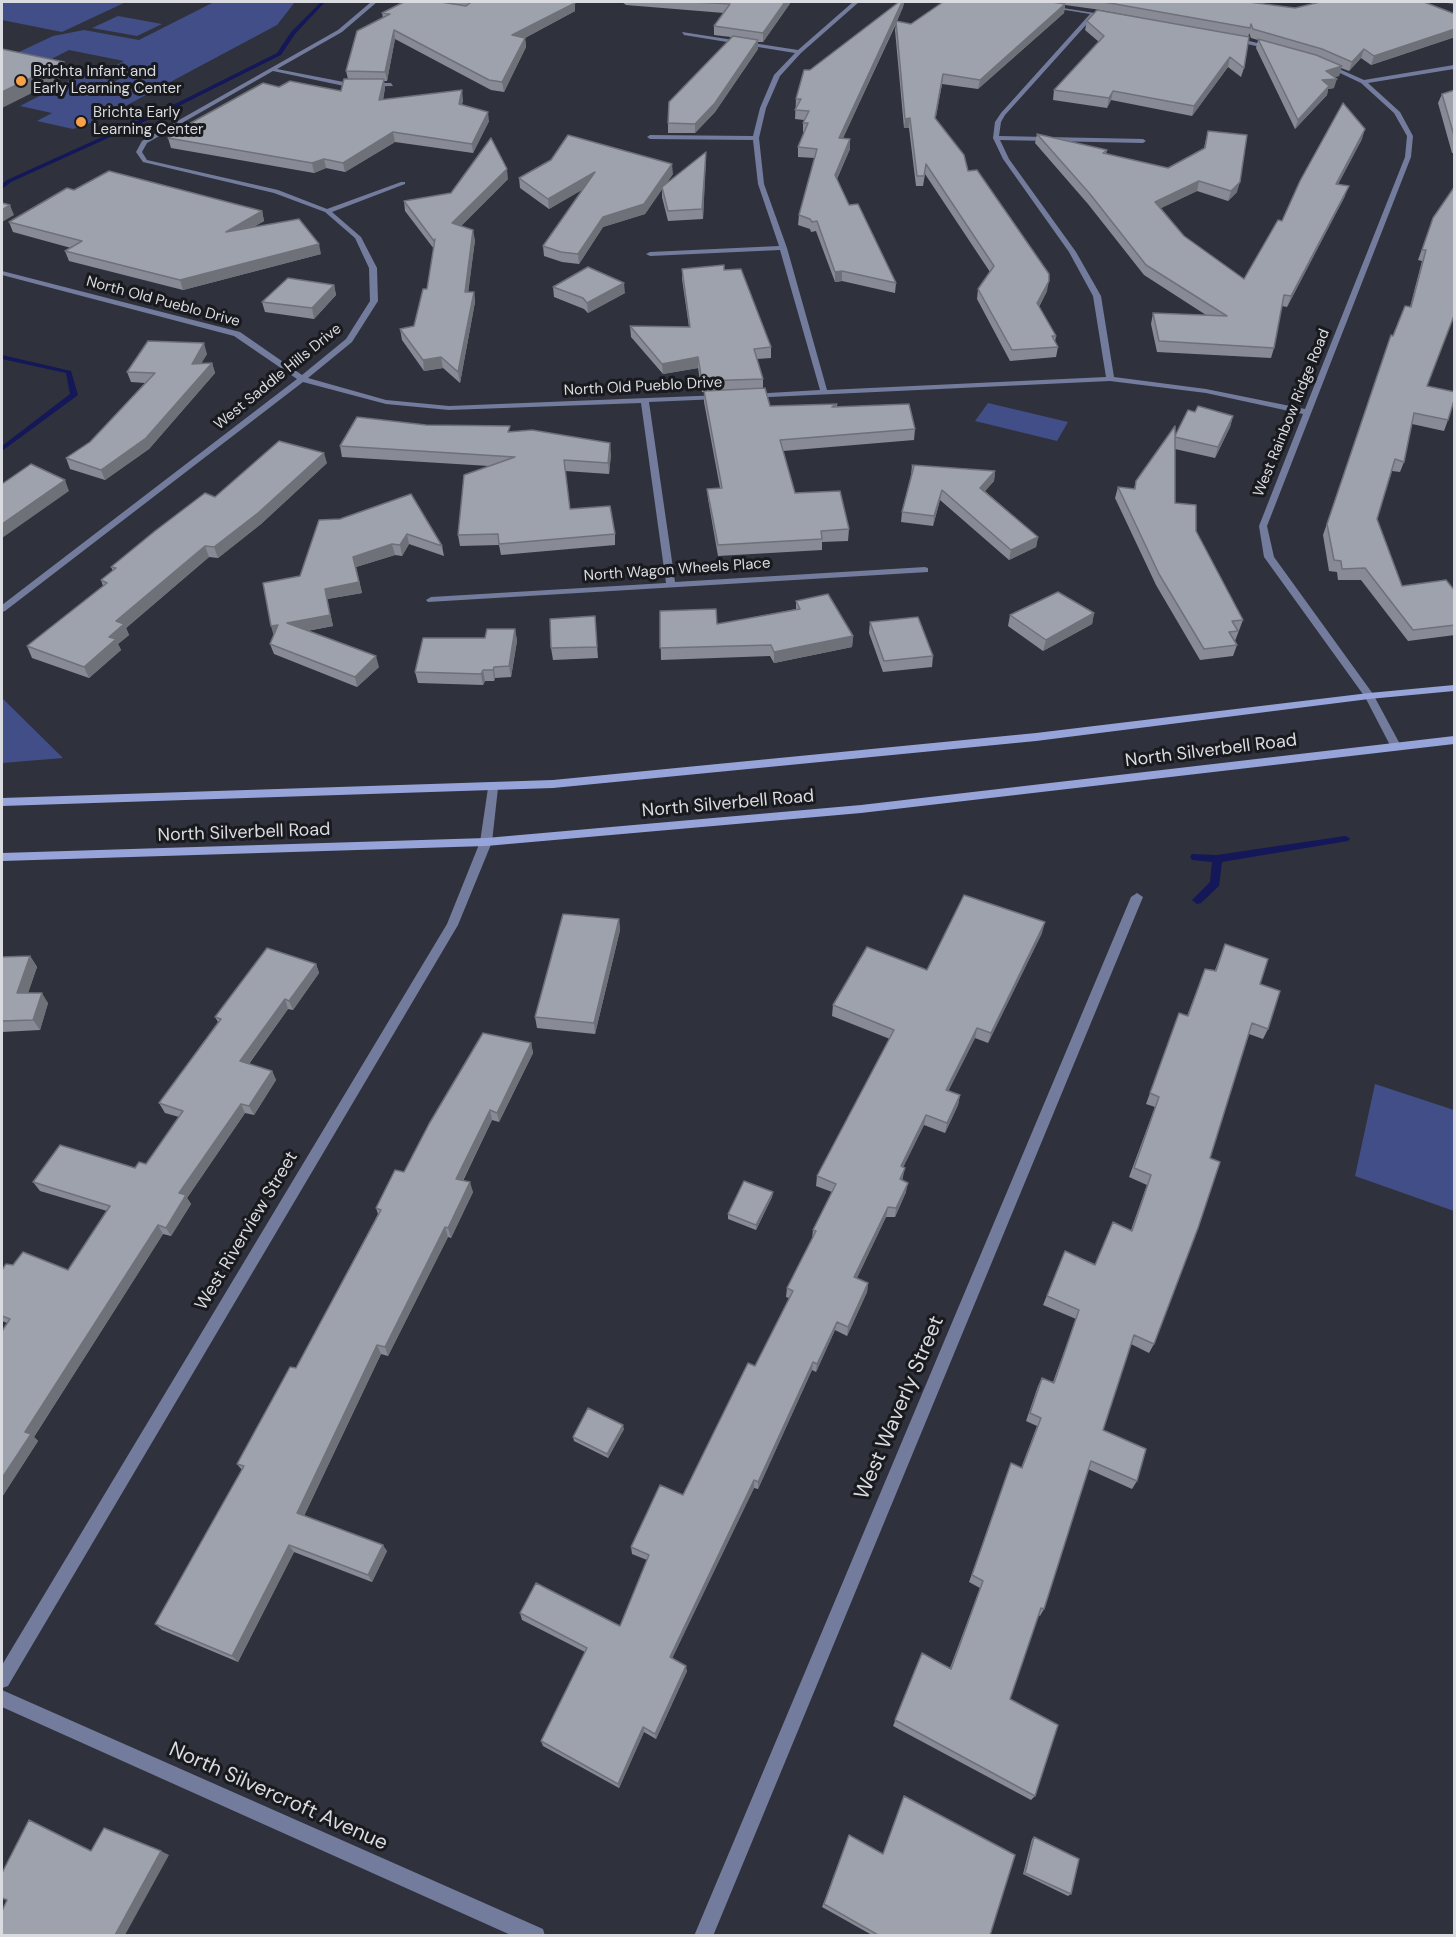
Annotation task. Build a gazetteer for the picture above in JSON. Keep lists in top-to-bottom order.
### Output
{
  "streets": {
    "main road": ["North Silverbell Road"],
    "street": [
      "North Old Pueblo Drive",
      "West Saddle Hills Drive",
      "West Rainbow Ridge Road",
      "North Wagon Wheels Place",
      "West Riverview Street",
      "West Waverly Street",
      "North Silvercroft Avenue"
    ]
  },
  "crossings": [
    ["North Old Pueblo Drive", "West Saddle Hills Drive"],
    ["North Old Pueblo Drive", "West Rainbow Ridge Road"],
    ["West Rainbow Ridge Road", "North Silverbell Road"],
    ["North Silverbell Road", "West Riverview Street"]
  ],
  "places": ["Brichta Infant and Early Learning Center", "Brichta Early Learning Center"]
}
